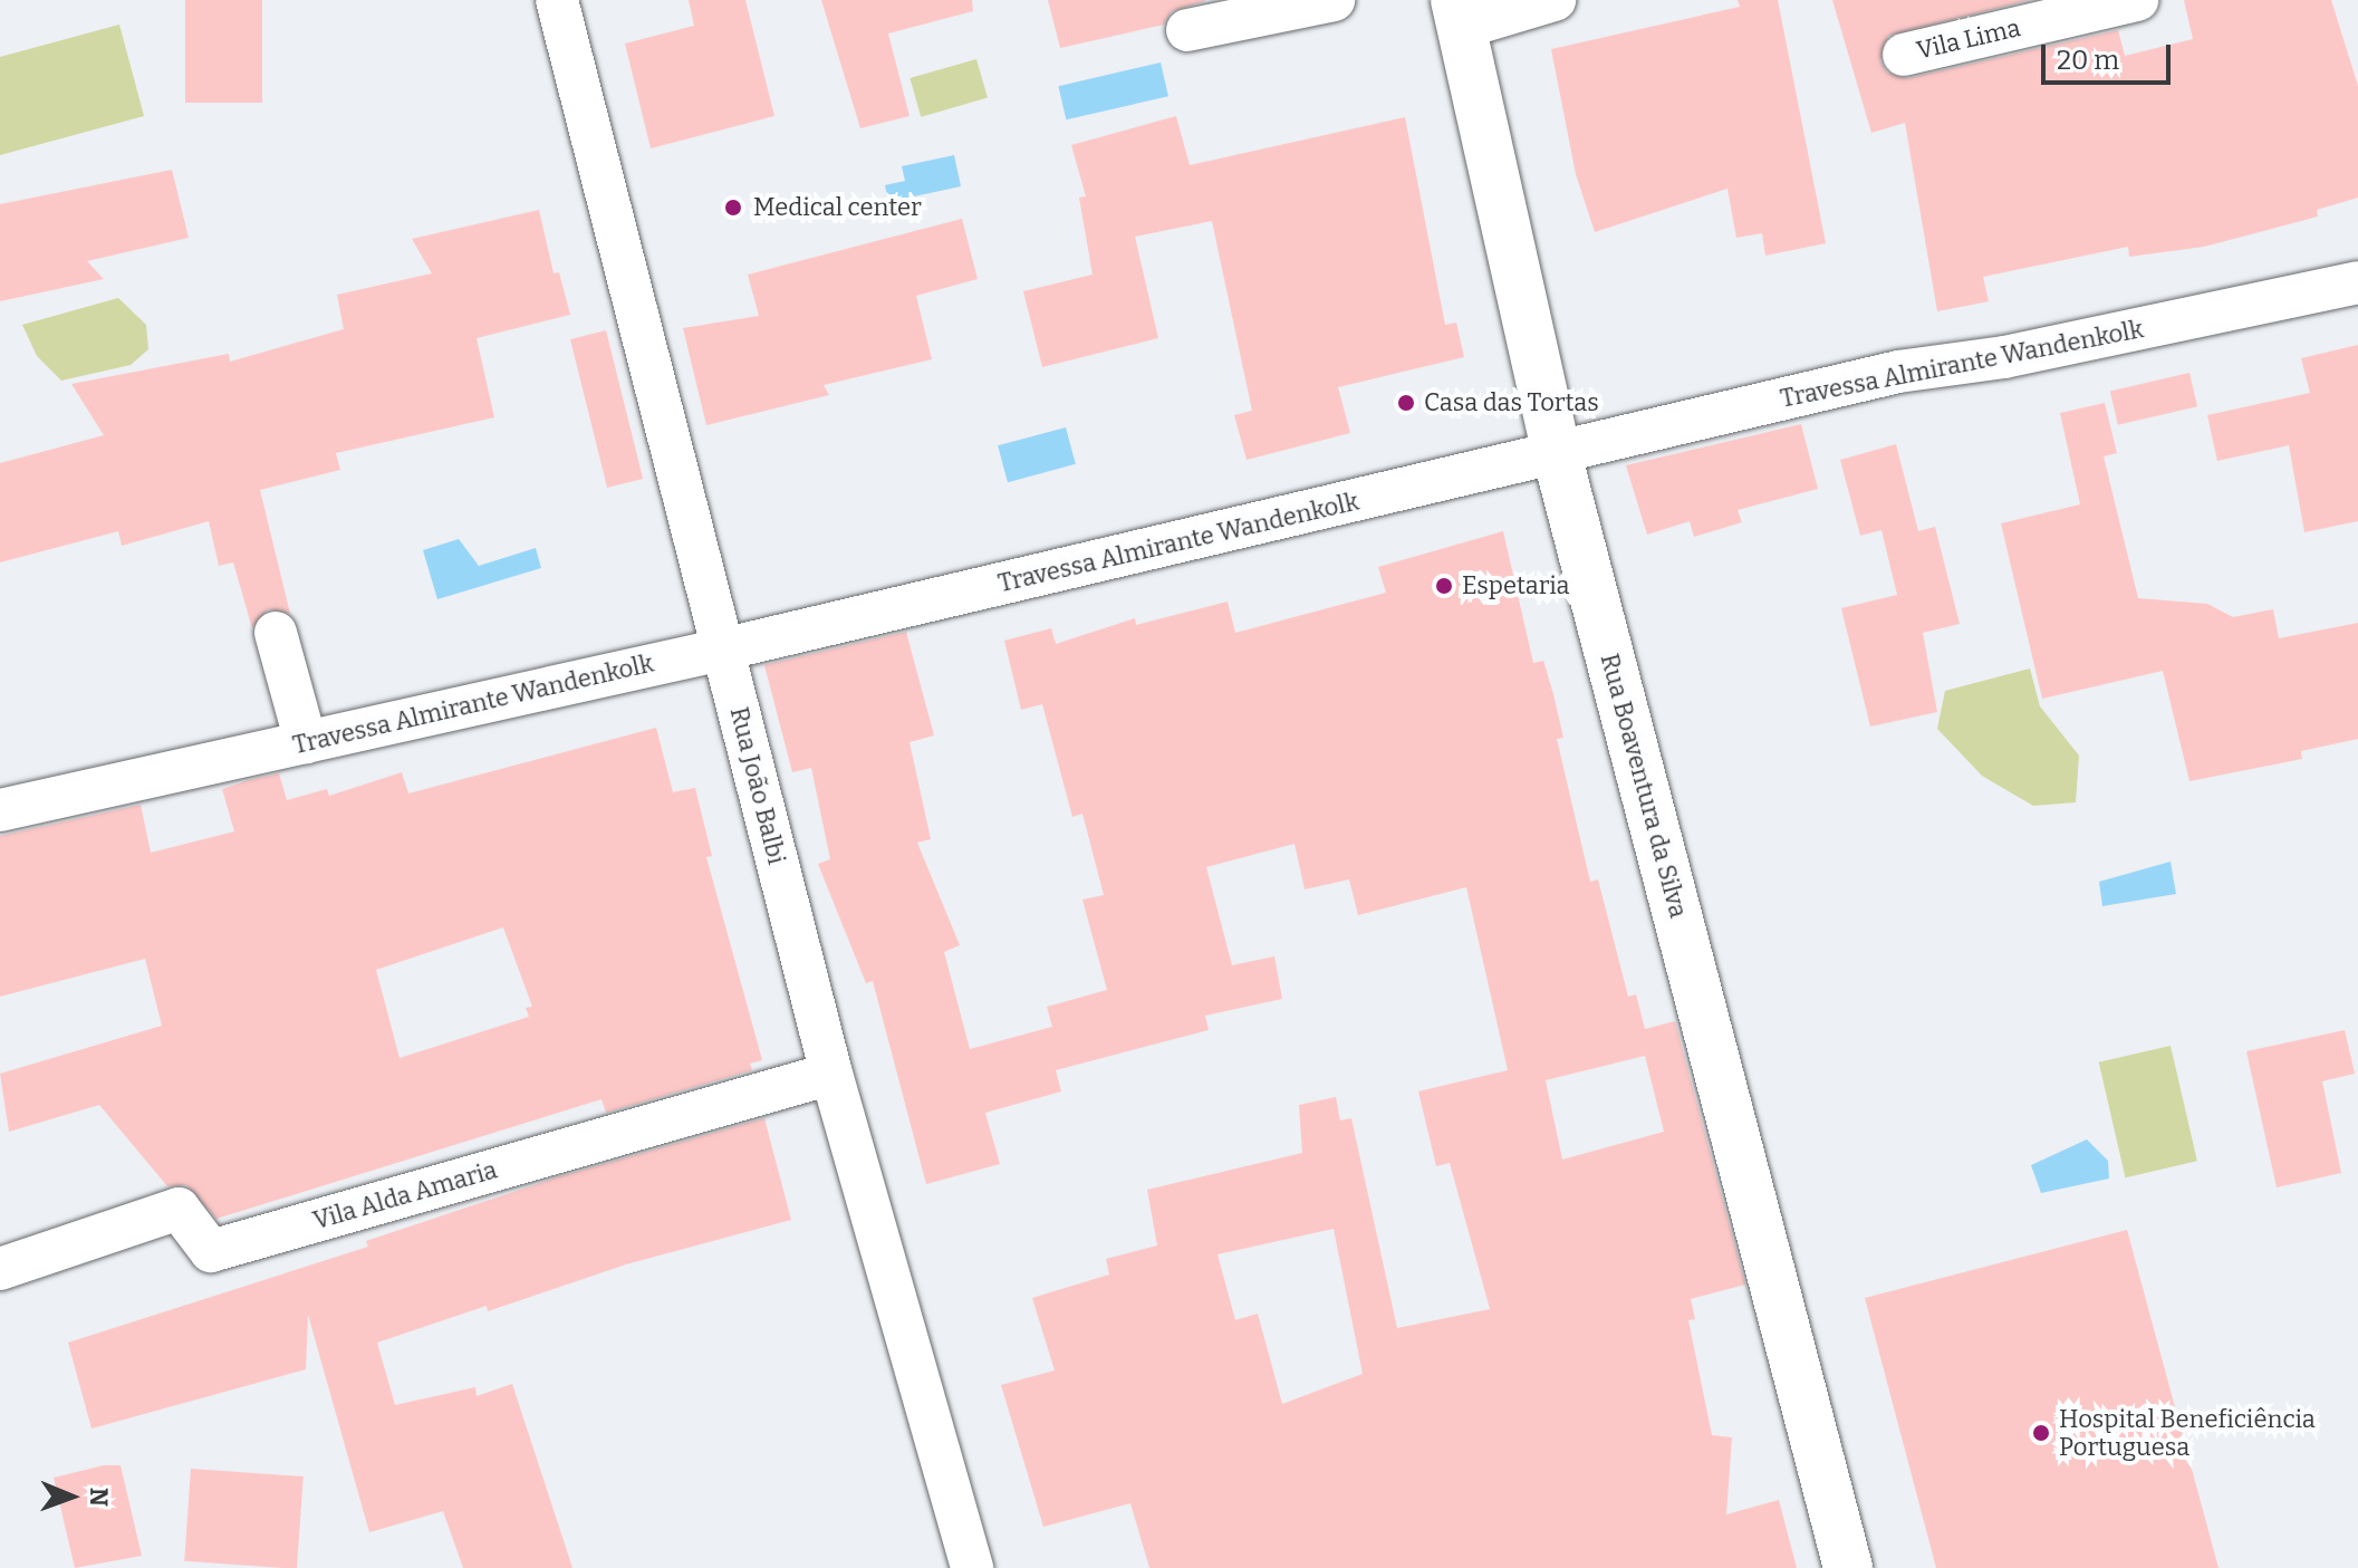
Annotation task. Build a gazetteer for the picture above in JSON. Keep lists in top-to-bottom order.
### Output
{
  "streets": {
    "street": [
      "Vila Lima",
      "Travessa Almirante Wandenkolk",
      "Rua João Balbi",
      "Rua Boaventura da Silva",
      "Vila Alda Amaria"
    ]
  },
  "crossings": [
    ["Travessa Almirante Wandenkolk", "Rua João Balbi"],
    ["Travessa Almirante Wandenkolk", "Rua Boaventura da Silva"],
    ["Rua João Balbi", "Vila Alda Amaria"]
  ],
  "places": [
    "Medical center",
    "Casa das Tortas",
    "Espetaria",
    "Hospital Beneficiência Portuguesa"
  ],
  "scale_bar": "20 m",
  "north": "right"
}
